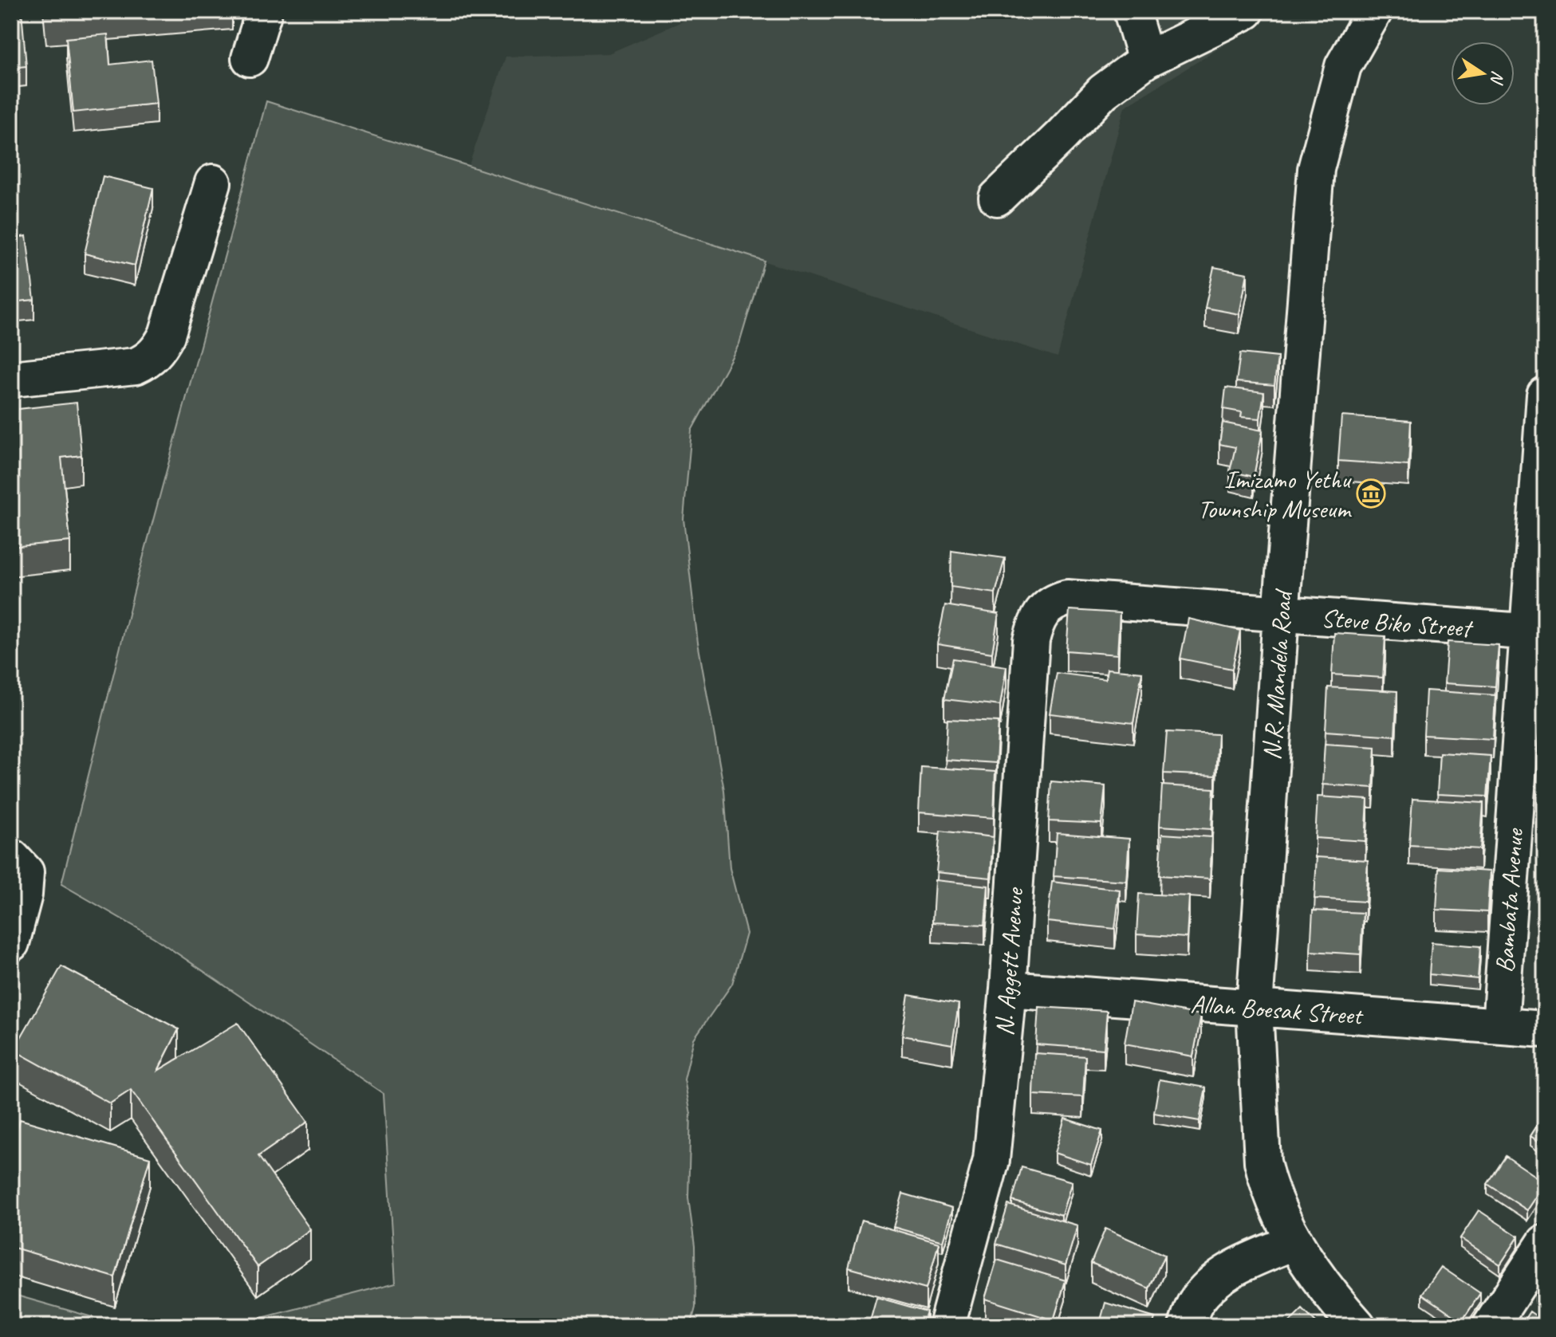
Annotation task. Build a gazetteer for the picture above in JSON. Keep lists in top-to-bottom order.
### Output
{
  "streets": {
    "street": [
      "Steve Biko Street",
      "N.R. Mandela Road",
      "Bambata Avenue",
      "N. Aggett Avenue",
      "Allan Boesak Street"
    ]
  },
  "crossings": [
    ["Steve Biko Street", "N.R. Mandela Road"],
    ["Steve Biko Street", "Bambata Avenue"],
    ["Steve Biko Street", "N. Aggett Avenue"],
    ["N.R. Mandela Road", "Allan Boesak Street"],
    ["Bambata Avenue", "Allan Boesak Street"],
    ["N. Aggett Avenue", "Allan Boesak Street"]
  ],
  "places": {
    "museum": ["Imizamo Yethu Township Museum"]
  },
  "north": "right"
}
